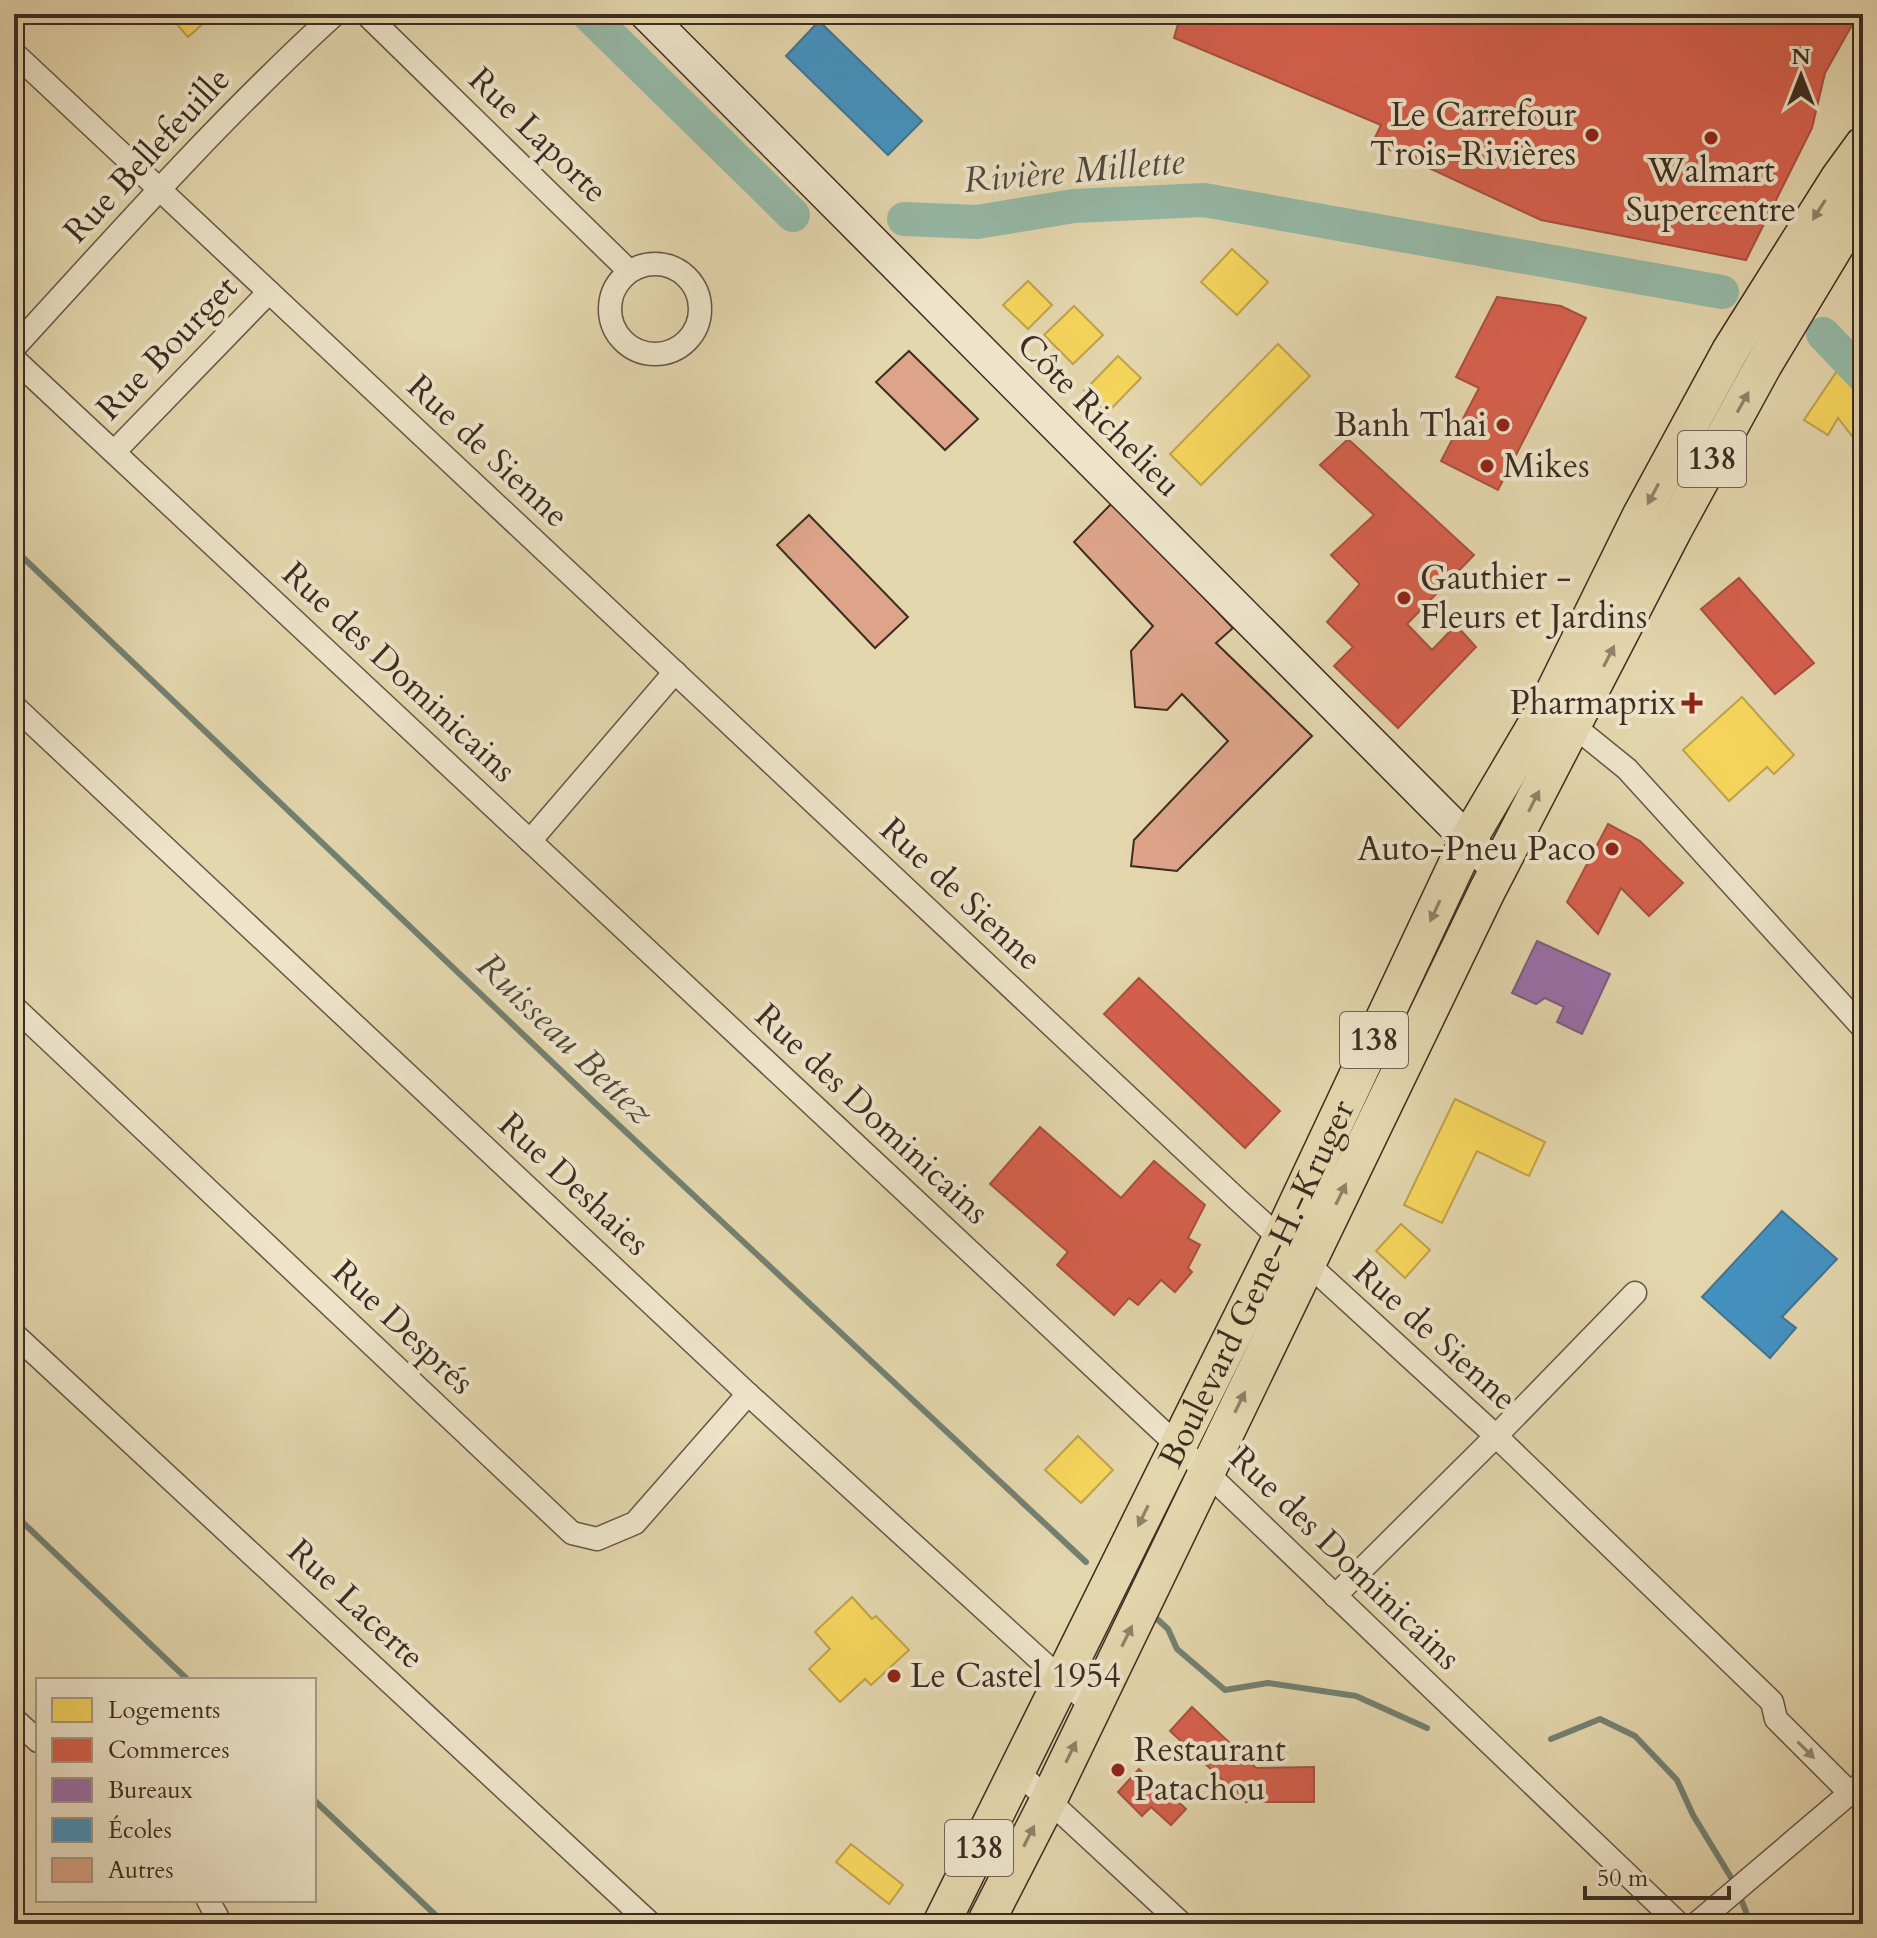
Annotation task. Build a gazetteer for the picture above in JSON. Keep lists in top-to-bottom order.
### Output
{
  "streets": {
    "main road": ["138", "Boulevard Gene-H.-Kruger"],
    "street": [
      "Rue Laporte",
      "Rue Bellefeuille",
      "Rue Bourget",
      "Côte Richelieu",
      "Rue de Sienne",
      "Rue des Dominicains",
      "Rue Deshaies",
      "Rue Després",
      "Rue Lacerte"
    ]
  },
  "crossings": [
    ["Rue Bellefeuille", "Rue de Sienne"],
    ["Rue Bourget", "Rue de Sienne"],
    ["Rue Bourget", "Rue des Dominicains"],
    ["Côte Richelieu", "Boulevard Gene-H.-Kruger"],
    ["Rue de Sienne", "Boulevard Gene-H.-Kruger"],
    ["Rue des Dominicains", "Boulevard Gene-H.-Kruger"],
    ["Rue Deshaies", "Boulevard Gene-H.-Kruger"],
    ["Rue Deshaies", "Rue Després"]
  ],
  "water": ["Rivière Millette", "Ruisseau Bettez"],
  "places": {
    "other": [
      "Le Carrefour Trois-Rivières",
      "Walmart Supercentre",
      "Banh Thai",
      "Mikes",
      "Gauthier - Fleurs et Jardins",
      "Auto-Pneu Paco",
      "Le Castel 1954",
      "Restaurant Patachou"
    ],
    "health": ["Pharmaprix"]
  },
  "legend": [
    "Logements",
    "Commerces",
    "Bureaux",
    "Écoles",
    "Autres"
  ],
  "scale_bar": "50 m",
  "north": "top"
}
